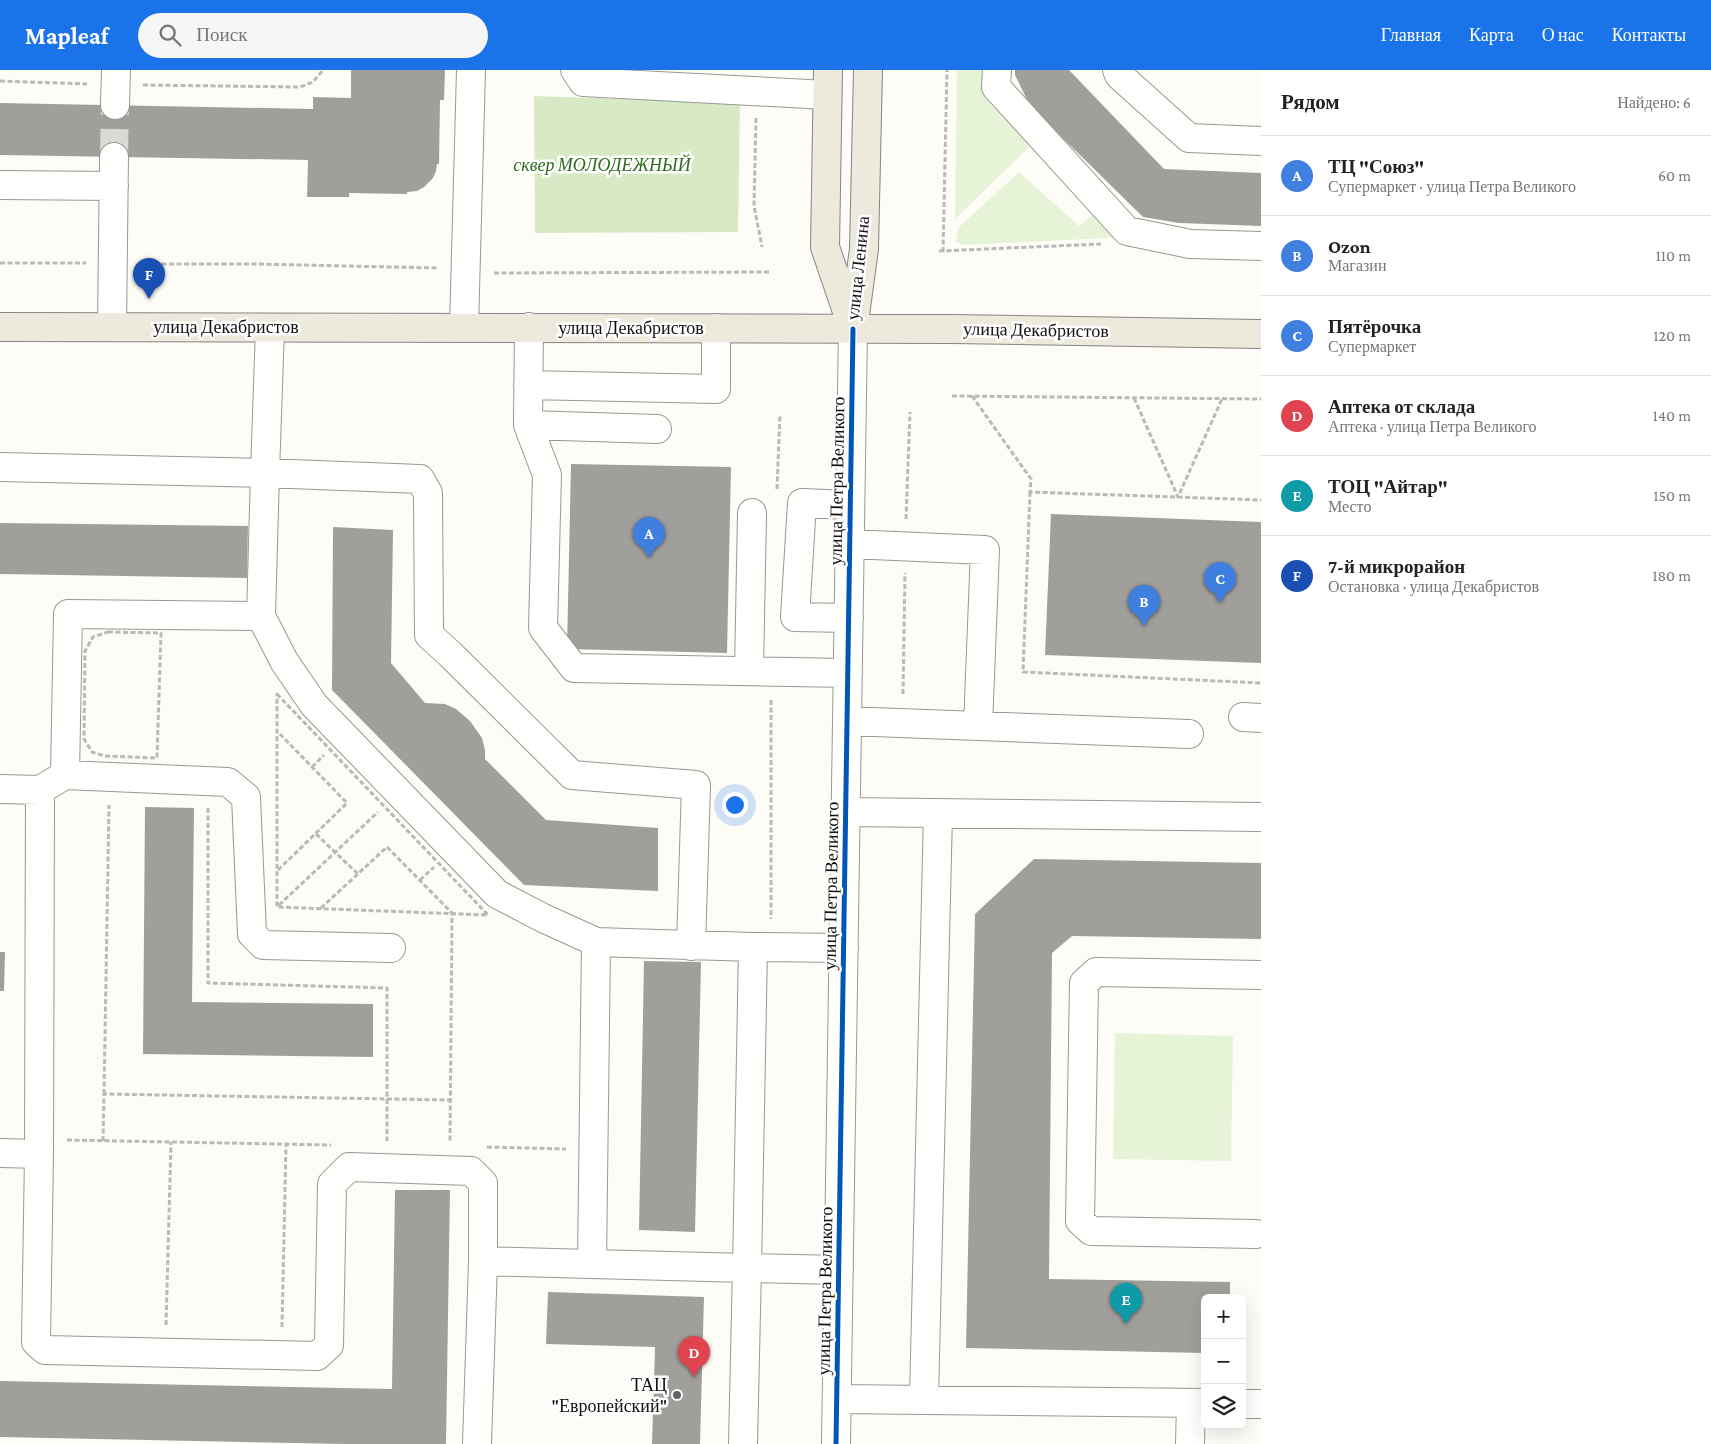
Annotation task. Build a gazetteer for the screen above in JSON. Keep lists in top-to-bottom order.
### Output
{
  "streets": {
    "main road": ["улица Ленина", "улица Декабристов"],
    "street": ["улица Петра Великого"]
  },
  "crossings": [
    ["улица Ленина", "улица Декабристов"],
    ["улица Ленина", "улица Петра Великого"],
    ["улица Декабристов", "улица Петра Великого"]
  ],
  "parks": ["сквер МОЛОДЕЖНЫЙ"],
  "places": ["ТАЦ \"Европейский\""],
  "page": {
    "header": "Mapleaf",
    "search": "Поиск",
    "nav": [
      "Главная",
      "Карта",
      "О нас",
      "Контакты"
    ],
    "heading": ["Рядом", "Найдено: 6"],
    "list": [
      {
        "mark": "A",
        "name": "ТЦ \"Союз\"",
        "note": "Супермаркет · улица Петра Великого",
        "value": "60 m"
      },
      {
        "mark": "B",
        "name": "Ozon",
        "note": "Магазин",
        "value": "110 m"
      },
      {
        "mark": "C",
        "name": "Пятёрочка",
        "note": "Супермаркет",
        "value": "120 m"
      },
      {
        "mark": "D",
        "name": "Аптека от склада",
        "note": "Аптека · улица Петра Великого",
        "value": "140 m"
      },
      {
        "mark": "E",
        "name": "ТОЦ \"Айтар\"",
        "note": "Место",
        "value": "150 m"
      },
      {
        "mark": "F",
        "name": "7-й микрорайон",
        "note": "Остановка · улица Декабристов",
        "value": "180 m"
      }
    ],
    "pins": [
      "F",
      "A",
      "C",
      "B",
      "E",
      "D"
    ],
    "map_buttons": ["+", "−"]
  }
}
